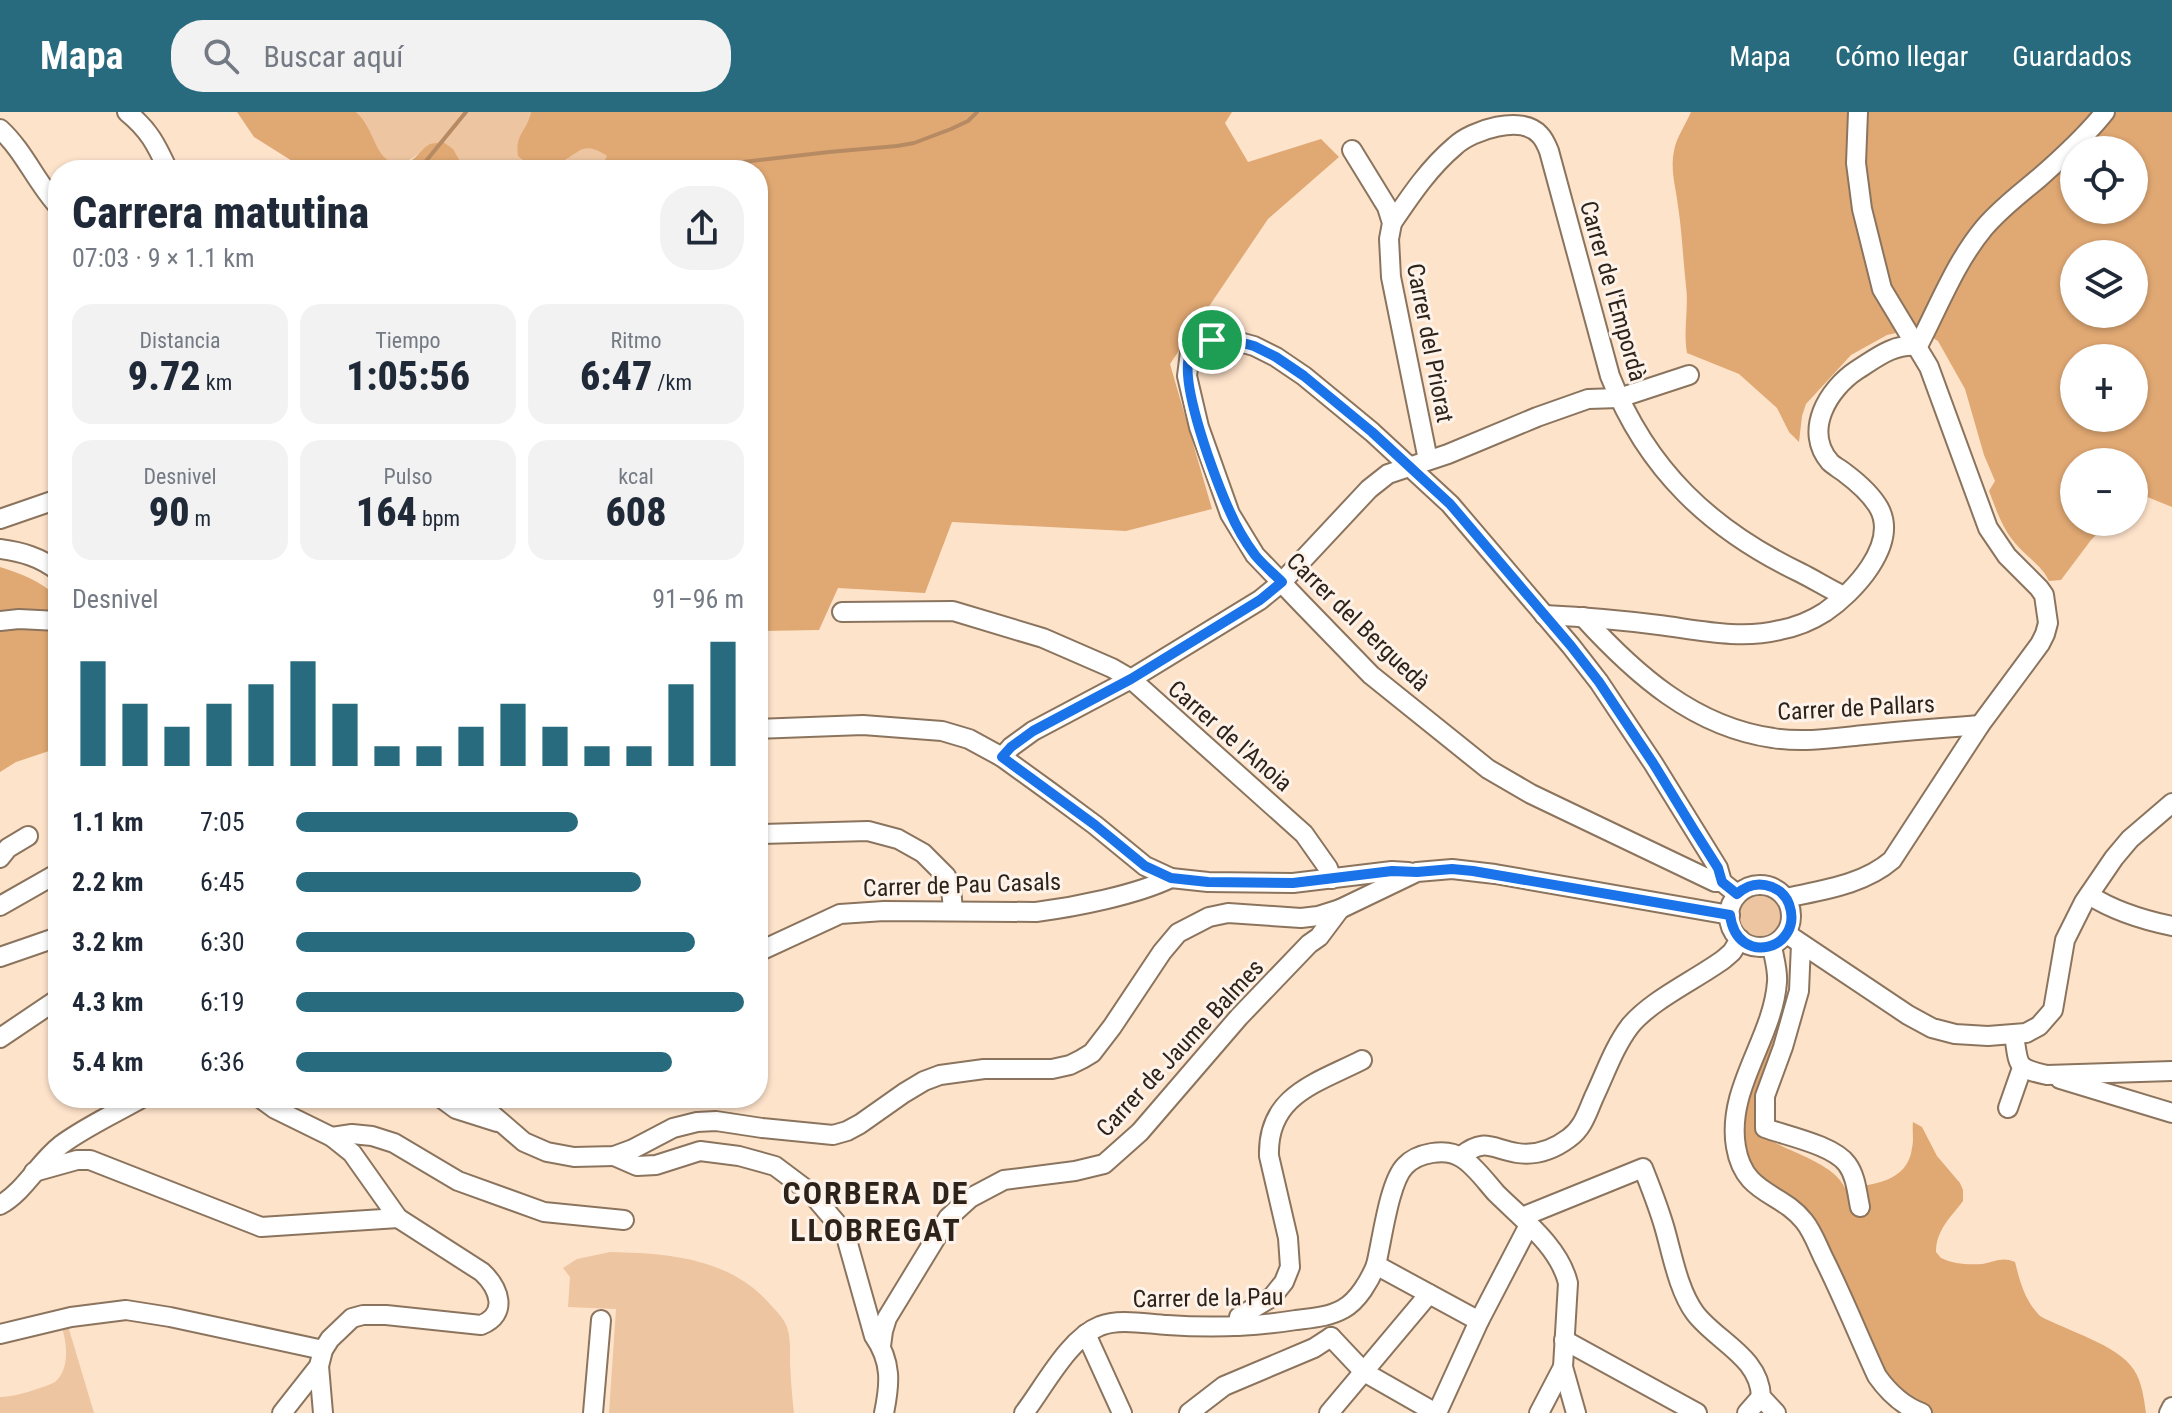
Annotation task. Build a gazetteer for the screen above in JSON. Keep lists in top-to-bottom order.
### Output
{
  "streets": {
    "street": [
      "Carrer de l'Empordà",
      "Carrer del Priorat",
      "Carrer del Berguedà",
      "Carrer de Pallars",
      "Carrer de l'Anoia",
      "Carrer de Pau Casals",
      "Carrer de Jaume Balmes",
      "Carrer de la Pau"
    ]
  },
  "crossings": [
    ["Carrer de l'Empordà", "Carrer del Priorat"],
    ["Carrer del Priorat", "Carrer del Berguedà"]
  ],
  "districts": ["CORBERA DE LLOBREGAT"],
  "page": {
    "header": "Mapa",
    "search": "Buscar aquí",
    "nav": ["Mapa", "Cómo llegar", "Guardados"],
    "map_buttons": ["+", "−"],
    "heading": ["Carrera matutina", "07:03 · 9 × 1.1 km"],
    "stats": [
      ["Distancia", "9.72 km"],
      ["Tiempo", "1:05:56"],
      ["Ritmo", "6:47 /km"],
      ["Desnivel", "90 m"],
      ["Pulso", "164 bpm"],
      ["kcal", "608"]
    ],
    "chart": ["Desnivel", "91–96 m"],
    "list": [
      {
        "name": "1.1 km",
        "note": "7:05"
      },
      {
        "name": "2.2 km",
        "note": "6:45"
      },
      {
        "name": "3.2 km",
        "note": "6:30"
      },
      {
        "name": "4.3 km",
        "note": "6:19"
      },
      {
        "name": "5.4 km",
        "note": "6:36"
      }
    ]
  }
}
